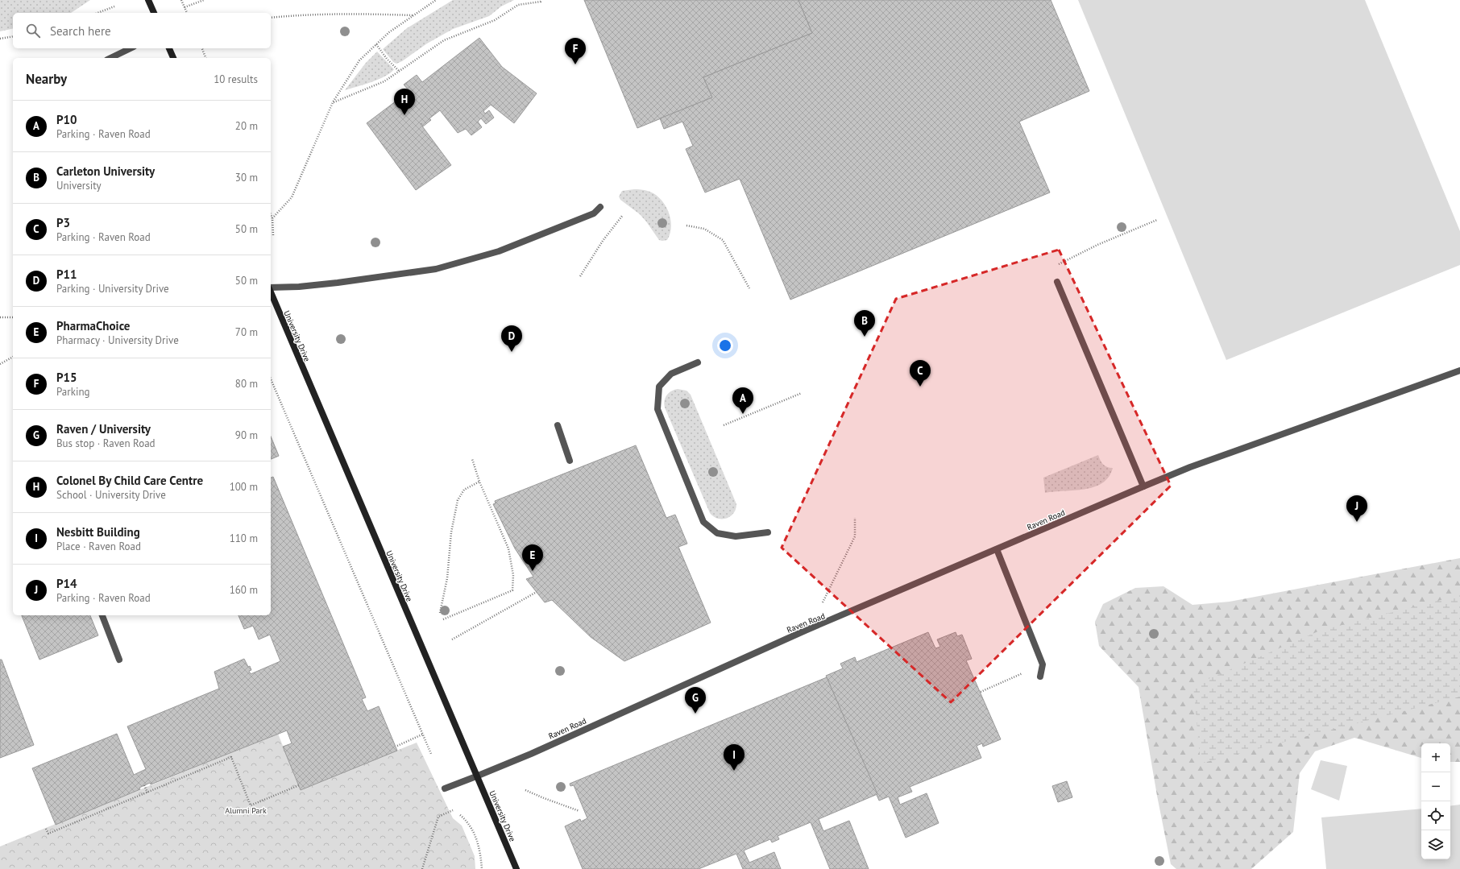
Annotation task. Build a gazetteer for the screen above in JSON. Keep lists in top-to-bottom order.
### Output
{
  "streets": {
    "street": ["University Drive", "Raven Road"]
  },
  "crossings": [
    ["University Drive", "Raven Road"]
  ],
  "parks": ["Alumni Park"],
  "page": {
    "search": "Search here",
    "pins": [
      "F",
      "H",
      "B",
      "D",
      "C",
      "A",
      "J",
      "E",
      "G",
      "I"
    ],
    "heading": ["Nearby", "10 results"],
    "list": [
      {
        "mark": "A",
        "name": "P10",
        "note": "Parking · Raven Road",
        "value": "20 m"
      },
      {
        "mark": "B",
        "name": "Carleton University",
        "note": "University",
        "value": "30 m"
      },
      {
        "mark": "C",
        "name": "P3",
        "note": "Parking · Raven Road",
        "value": "50 m"
      },
      {
        "mark": "D",
        "name": "P11",
        "note": "Parking · University Drive",
        "value": "50 m"
      },
      {
        "mark": "E",
        "name": "PharmaChoice",
        "note": "Pharmacy · University Drive",
        "value": "70 m"
      },
      {
        "mark": "F",
        "name": "P15",
        "note": "Parking",
        "value": "80 m"
      },
      {
        "mark": "G",
        "name": "Raven / University",
        "note": "Bus stop · Raven Road",
        "value": "90 m"
      },
      {
        "mark": "H",
        "name": "Colonel By Child Care Centre",
        "note": "School · University Drive",
        "value": "100 m"
      },
      {
        "mark": "I",
        "name": "Nesbitt Building",
        "note": "Place · Raven Road",
        "value": "110 m"
      },
      {
        "mark": "J",
        "name": "P14",
        "note": "Parking · Raven Road",
        "value": "160 m"
      }
    ],
    "map_buttons": ["+", "−"]
  }
}
